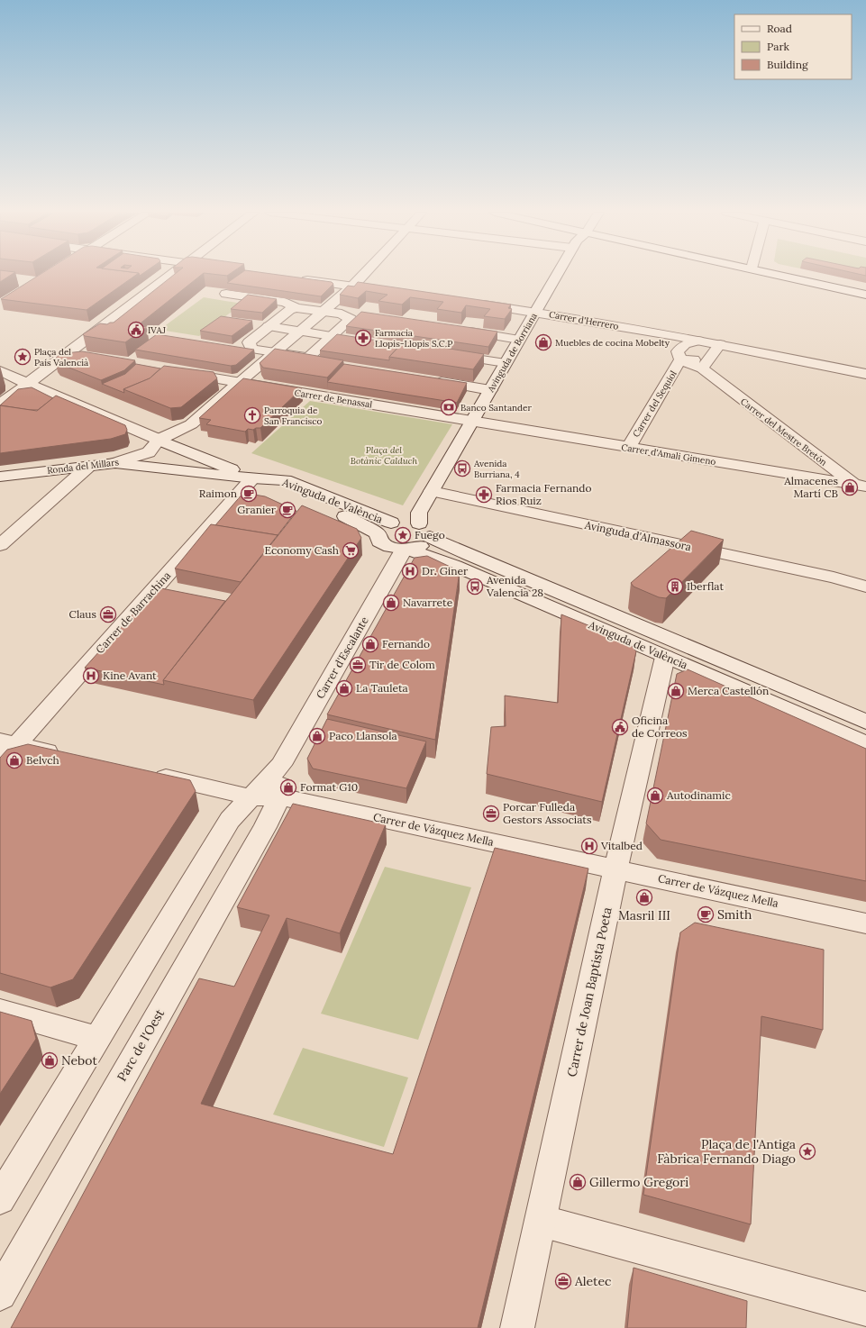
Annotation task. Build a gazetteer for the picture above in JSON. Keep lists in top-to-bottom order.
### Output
{
  "streets": {
    "street": [
      "Carrer d'Herrero",
      "Avinguda de Borriana",
      "Carrer de Benassal",
      "Carrer del Sequiol",
      "Carrer del Mestre Bretón",
      "Carrer d'Amali Gimeno",
      "Ronda del Millars",
      "Avinguda de València",
      "Avinguda d'Almassora",
      "Carrer de Barrachina",
      "Carrer d'Escalante",
      "Carrer de Vázquez Mella",
      "Carrer de Joan Baptista Poeta",
      "Parc de l'Oest"
    ]
  },
  "crossings": [
    ["Carrer d'Herrero", "Avinguda de Borriana"],
    ["Avinguda de Borriana", "Carrer de Benassal"],
    ["Avinguda de Borriana", "Carrer d'Amali Gimeno"],
    ["Avinguda de Borriana", "Avinguda de València"],
    ["Avinguda de Borriana", "Avinguda d'Almassora"],
    ["Carrer de Benassal", "Carrer d'Amali Gimeno"],
    ["Carrer del Sequiol", "Carrer d'Amali Gimeno"],
    ["Carrer del Mestre Bretón", "Carrer d'Amali Gimeno"],
    ["Ronda del Millars", "Avinguda de València"],
    ["Avinguda de València", "Carrer de Barrachina"],
    ["Avinguda de València", "Carrer d'Escalante"],
    ["Avinguda de València", "Carrer de Joan Baptista Poeta"],
    ["Carrer d'Escalante", "Carrer de Vázquez Mella"],
    ["Carrer d'Escalante", "Parc de l'Oest"],
    ["Carrer de Vázquez Mella", "Carrer de Joan Baptista Poeta"],
    ["Carrer de Vázquez Mella", "Parc de l'Oest"]
  ],
  "parks": ["Plaça del Botànic Calduch"],
  "places": {
    "public building": ["IVAJ", "Oficina de Correos"],
    "pharmacy": ["Farmacia Llopis-Llopis S.C.P", "Farmacia Fernando Rios Ruiz"],
    "shop": [
      "Muebles de cocina Mobelty",
      "Almacenes Martí CB",
      "Navarrete",
      "Fernando",
      "La Tauleta",
      "Merca Castellón",
      "Paco Llansola",
      "Belvch",
      "Format G10",
      "Autodinamic",
      "Masril III",
      "Nebot",
      "Gillermo Gregori"
    ],
    "place": ["Plaça del País Valencià", "Fuego", "Plaça de l'Antiga Fàbrica Fernando Diago"],
    "bank": ["Banco Santander"],
    "church": ["Parroquia de San Francisco"],
    "bus stop": ["Avenida Burriana, 4", "Avenida Valencia 28"],
    "cafe": ["Raimon", "Granier", "Smith"],
    "supermarket": ["Economy Cash"],
    "hospital": ["Dr. Giner", "Kine Avant", "Vitalbed"],
    "building": ["Iberflat"],
    "office": [
      "Claus",
      "Tir de Colom",
      "Porcar Fulleda Gestors Associats",
      "Aletec"
    ]
  },
  "legend": ["Road", "Park", "Building"]
}
